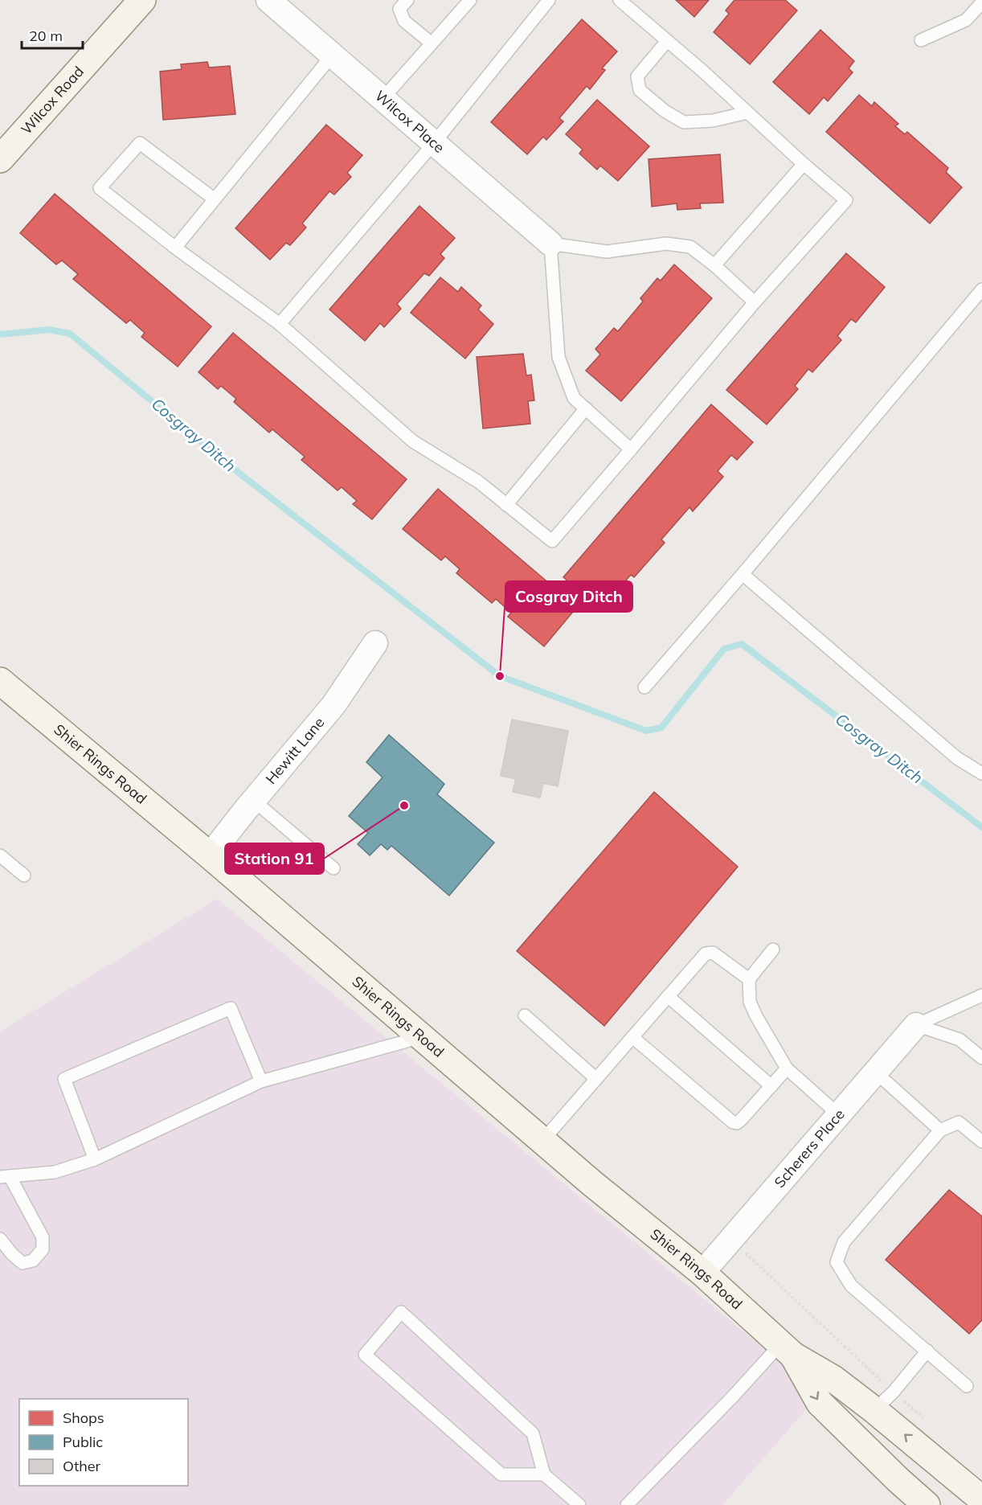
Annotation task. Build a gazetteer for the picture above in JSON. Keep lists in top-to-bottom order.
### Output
{
  "streets": {
    "main road": ["Wilcox Road", "Shier Rings Road"],
    "street": ["Wilcox Place", "Hewitt Lane", "Scherers Place"]
  },
  "crossings": [
    ["Hewitt Lane", "Shier Rings Road"],
    ["Shier Rings Road", "Scherers Place"]
  ],
  "water": ["Cosgray Ditch"],
  "places": ["Cosgray Ditch", "Station 91"],
  "legend": ["Shops", "Public", "Other"],
  "scale_bar": "20 m"
}
